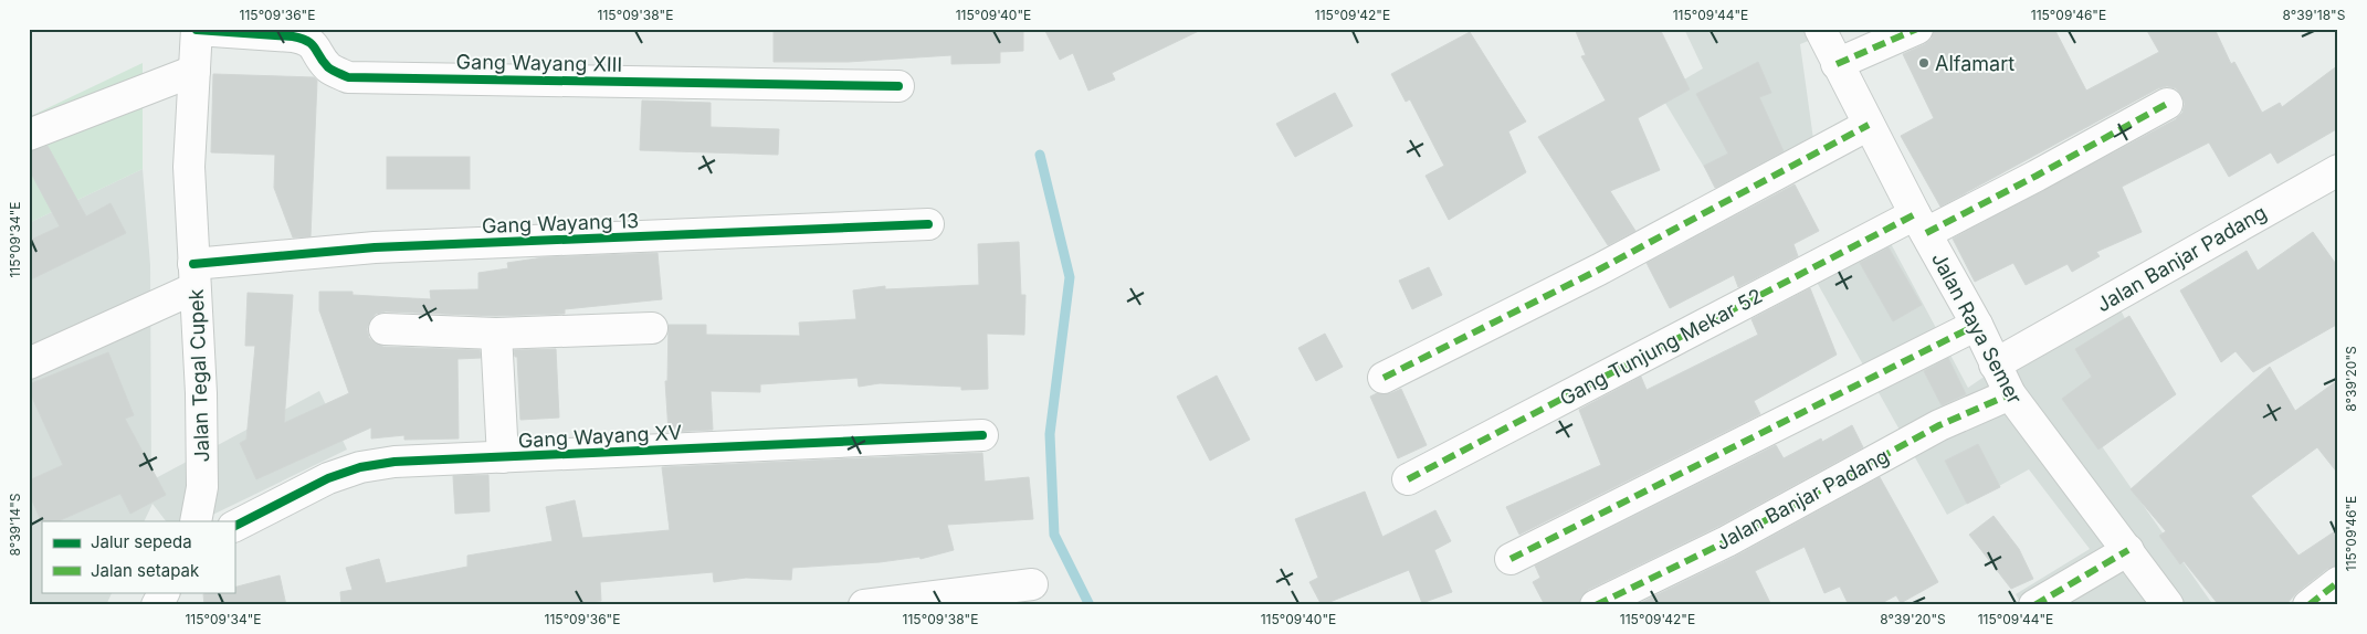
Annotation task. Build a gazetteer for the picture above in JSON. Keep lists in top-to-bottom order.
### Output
{
  "streets": {
    "street": [
      "Gang Wayang XIII",
      "Gang Wayang 13",
      "Jalan Banjar Padang",
      "Jalan Raya Semer",
      "Gang Tunjung Mekar 52",
      "Jalan Tegal Cupek",
      "Gang Wayang XV"
    ]
  },
  "crossings": [
    ["Gang Wayang XIII", "Jalan Tegal Cupek"],
    ["Gang Wayang 13", "Jalan Tegal Cupek"],
    ["Jalan Banjar Padang", "Jalan Raya Semer"],
    ["Jalan Raya Semer", "Gang Tunjung Mekar 52"]
  ],
  "places": ["Alfamart"],
  "legend": ["Jalur sepeda", "Jalan setapak"],
  "coordinates": [
    "115°09'36\"E",
    "115°09'38\"E",
    "115°09'40\"E",
    "115°09'42\"E",
    "115°09'44\"E",
    "115°09'46\"E",
    "8°39'18\"S",
    "115°09'34\"E",
    "8°39'20\"S",
    "8°39'14\"S"
  ]
}
